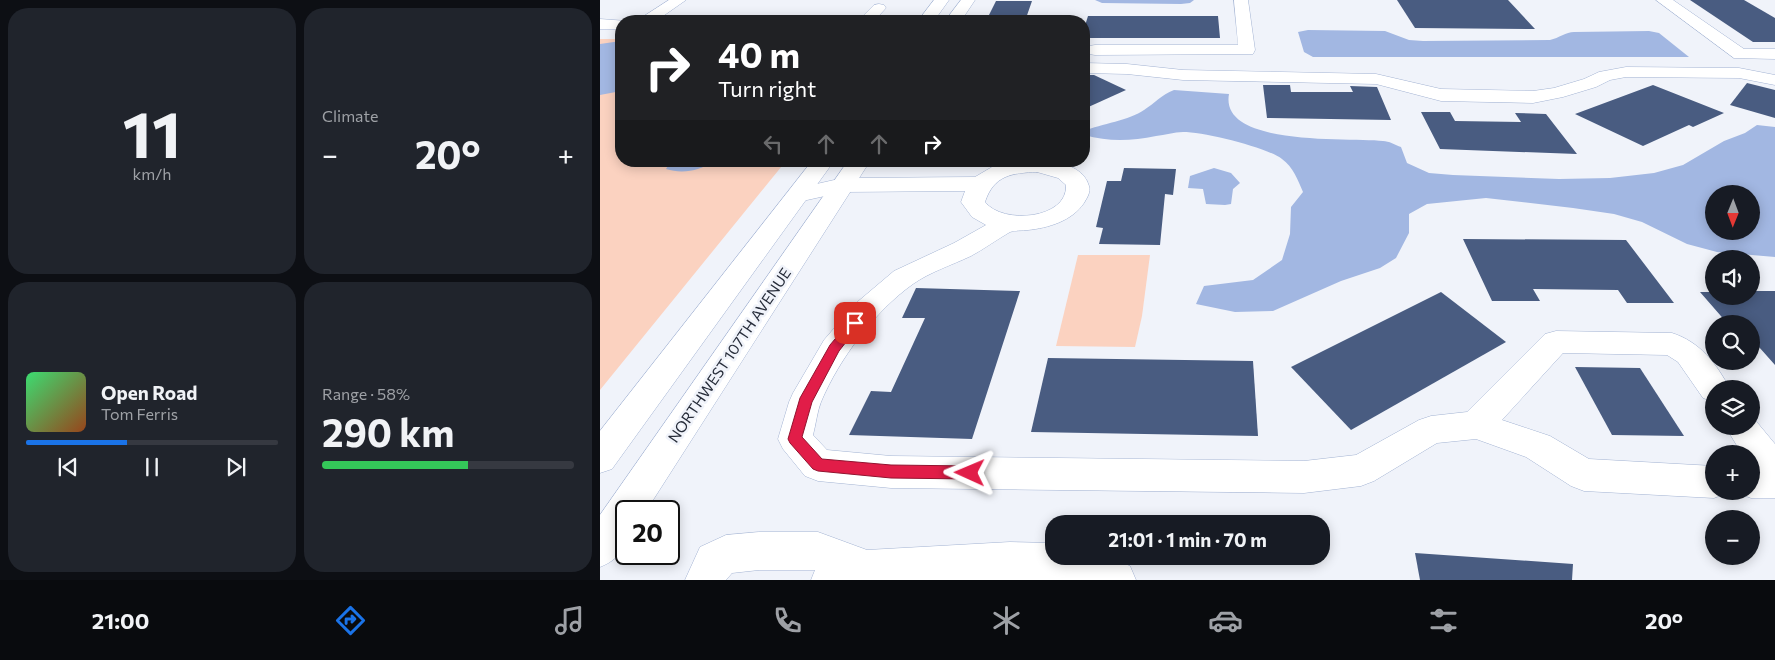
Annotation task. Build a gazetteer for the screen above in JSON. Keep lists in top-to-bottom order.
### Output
{
  "streets": {
    "main road": ["NORTHWEST 107TH AVENUE"]
  },
  "north": "bottom",
  "page": {
    "tile": [
      ["11", "km/h"],
      "Climate",
      ["Range · 58%", "290 km"]
    ],
    "turn": ["40 m", "Turn right"],
    "heat": ["−", "20°", "+"],
    "map_buttons": ["+", "−"],
    "song": ["Open Road", "Tom Ferris"],
    "limit": "20",
    "trip": "21:01 · 1 min · 70 m",
    "tabs": ["21:00", "20°"]
  }
}
